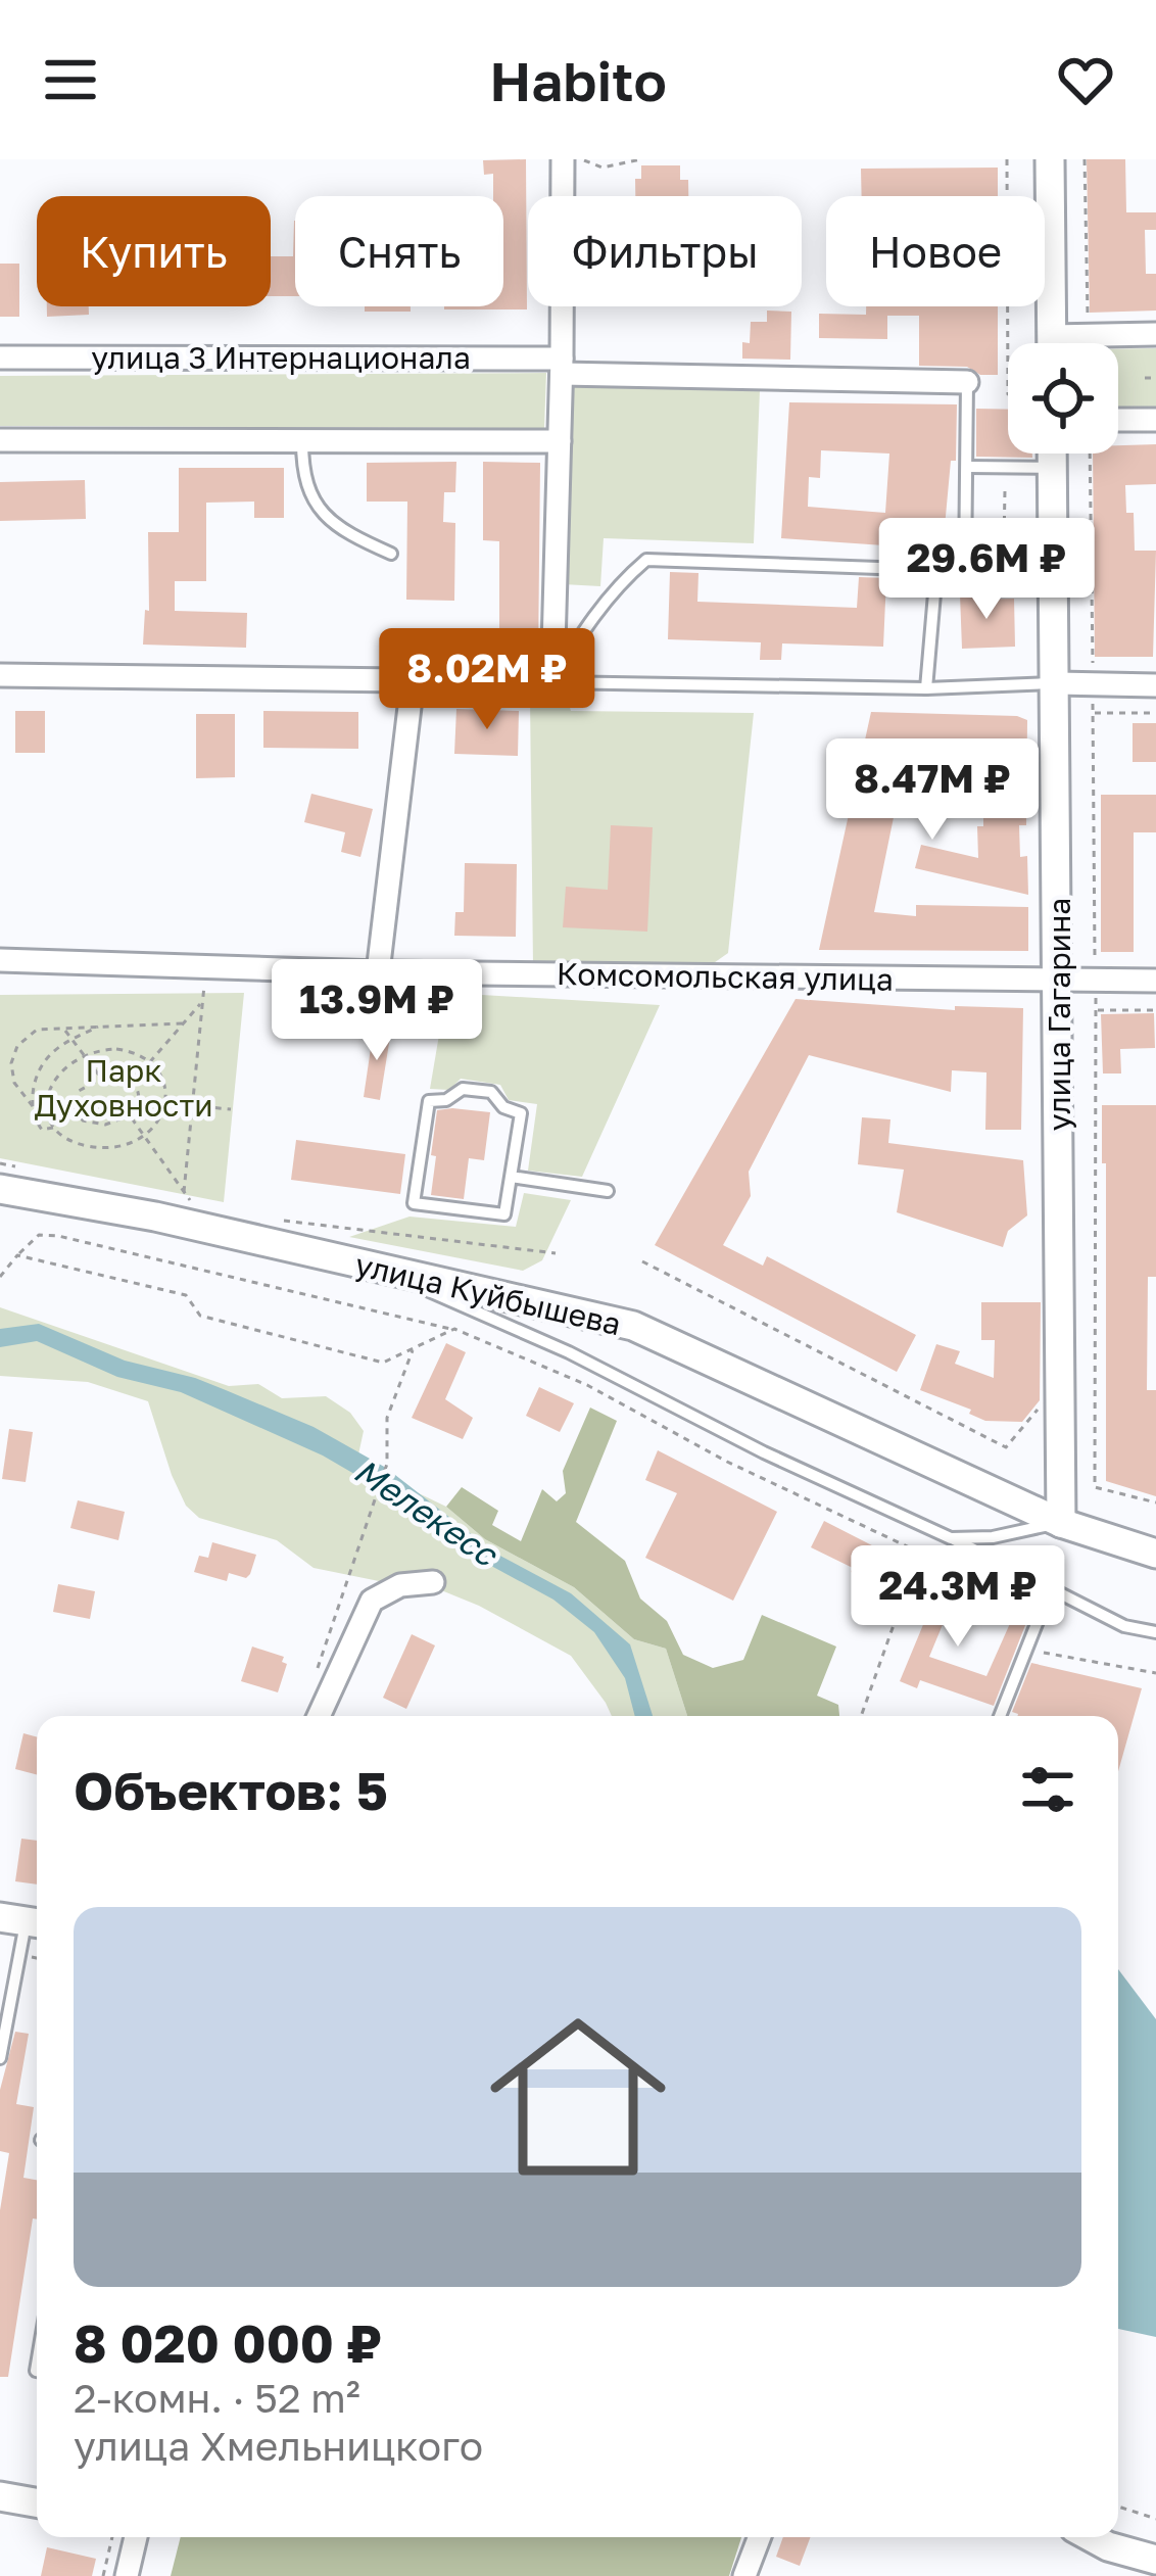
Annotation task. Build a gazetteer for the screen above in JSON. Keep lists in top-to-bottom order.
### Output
{
  "streets": {
    "main road": ["улица Гагарина", "улица Куйбышева"],
    "street": ["улица 3 Интернационала", "Комсомольская улица"]
  },
  "crossings": [
    ["Комсомольская улица", "улица Гагарина"],
    ["улица Гагарина", "улица Куйбышева"]
  ],
  "water": ["Мелекесс"],
  "parks": ["Парк Духовности"],
  "page": {
    "header": "Habito",
    "chip": [
      "Купить",
      "Снять",
      "Фильтры",
      "Новое"
    ],
    "price": [
      "29.6M ₽",
      "8.02M ₽",
      "8.47M ₽",
      "13.9M ₽",
      "24.3M ₽"
    ],
    "heading": "Объектов: 5",
    "list": [
      {
        "name": "8 020 000 ₽",
        "note": "2-комн. · 52 m² · улица Хмельницкого"
      }
    ]
  }
}
